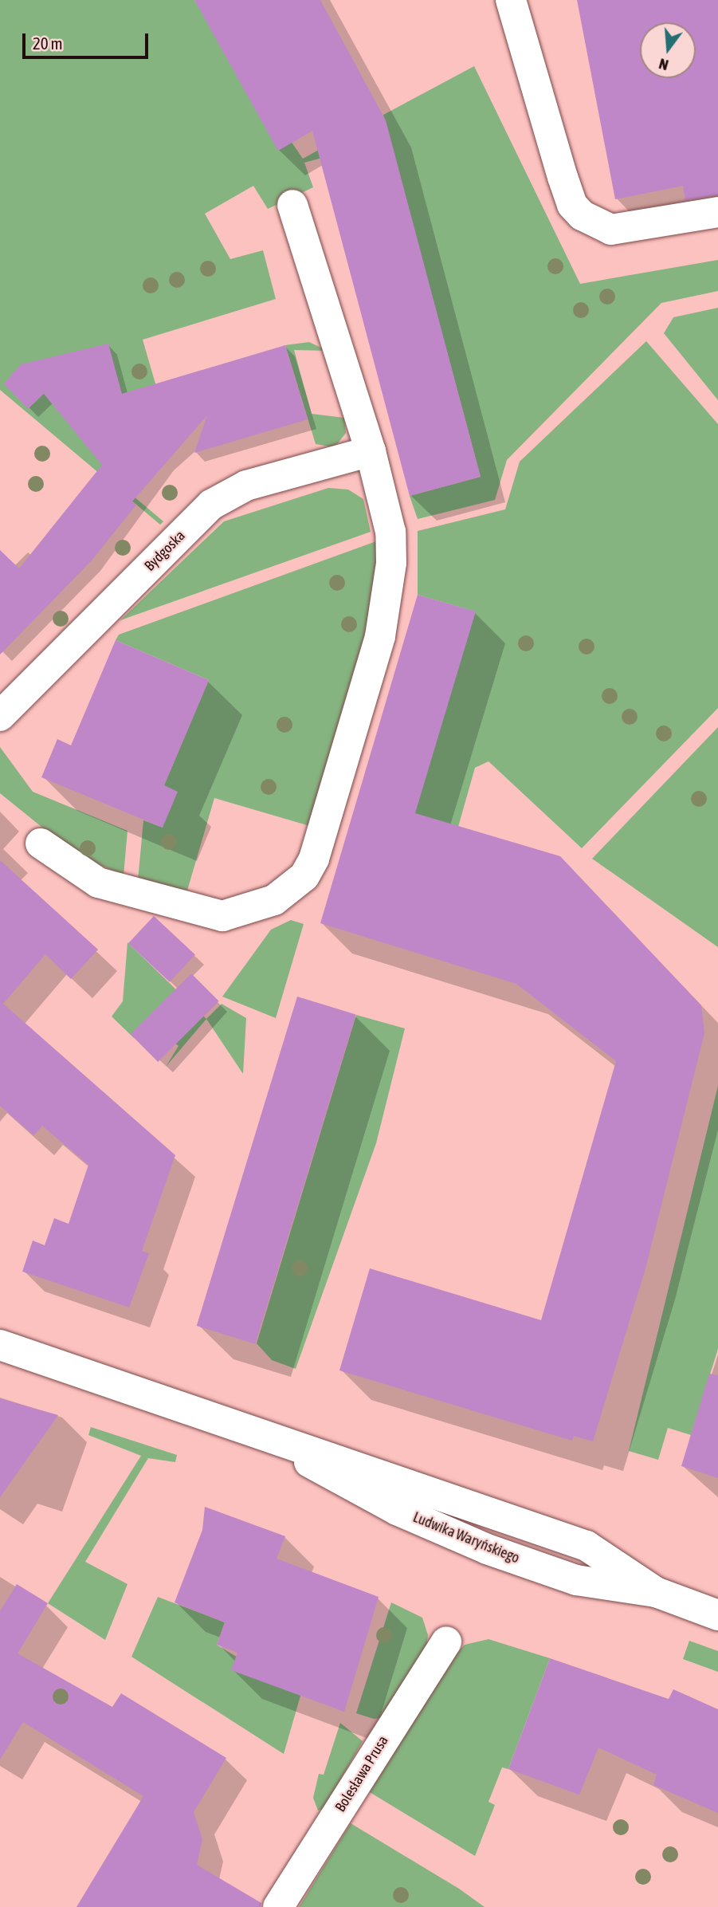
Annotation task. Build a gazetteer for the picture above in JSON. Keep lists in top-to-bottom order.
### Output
{
  "streets": {
    "street": ["Bydgoska", "Ludwika Waryńskiego", "Bolesława Prusa"]
  },
  "scale_bar": "20 m",
  "north": "bottom"
}
